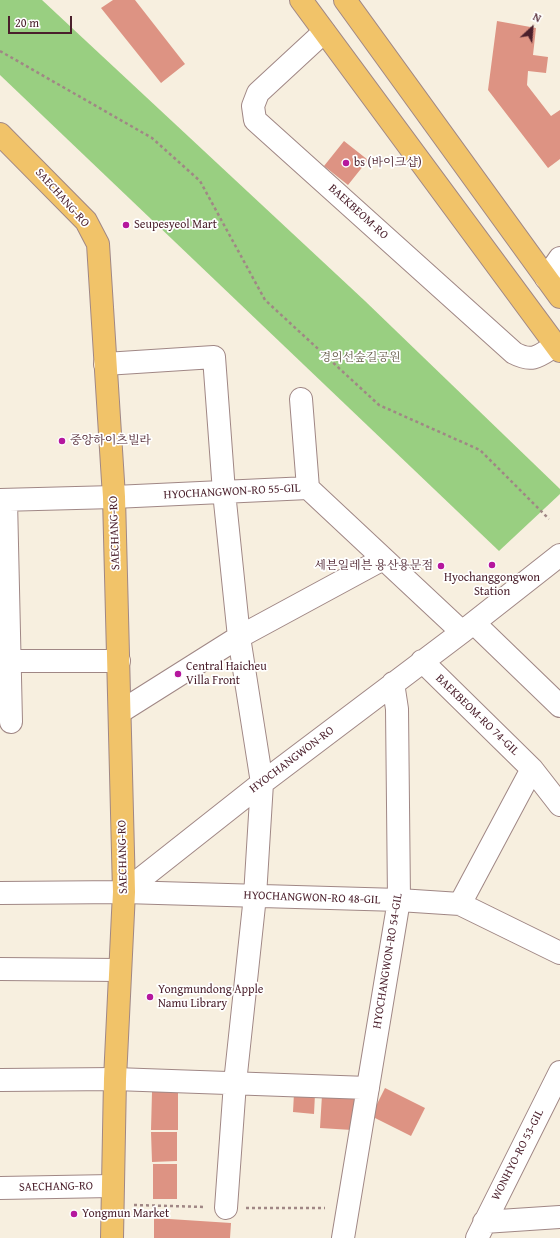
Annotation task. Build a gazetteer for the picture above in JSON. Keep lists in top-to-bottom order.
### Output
{
  "streets": {
    "main road": ["SAECHANG-RO", "BAEKBEOM-RO"],
    "street": [
      "HYOCHANGWON-RO 55-GIL",
      "BAEKBEOM-RO 74-GIL",
      "HYOCHANGWON-RO",
      "HYOCHANGWON-RO 48-GIL",
      "HYOCHANGWON-RO 54-GIL",
      "WONHYO-RO 53-GIL"
    ]
  },
  "crossings": [
    ["SAECHANG-RO", "HYOCHANGWON-RO 55-GIL"],
    ["SAECHANG-RO", "HYOCHANGWON-RO"],
    ["SAECHANG-RO", "HYOCHANGWON-RO 48-GIL"],
    ["HYOCHANGWON-RO 55-GIL", "HYOCHANGWON-RO"],
    ["BAEKBEOM-RO 74-GIL", "HYOCHANGWON-RO"],
    ["HYOCHANGWON-RO", "HYOCHANGWON-RO 48-GIL"],
    ["HYOCHANGWON-RO", "HYOCHANGWON-RO 54-GIL"],
    ["HYOCHANGWON-RO 48-GIL", "HYOCHANGWON-RO 54-GIL"]
  ],
  "parks": ["경의선숲길공원"],
  "places": [
    "bs (바이크샵)",
    "Seupesyeol Mart",
    "중앙하이츠빌라",
    "Hyochanggongwon Station",
    "세븐일레븐 용산용문점",
    "Central Haicheu Villa Front",
    "Yongmundong Apple Namu Library",
    "Yongmun Market"
  ],
  "scale_bar": "20 m",
  "north": "top right"
}
